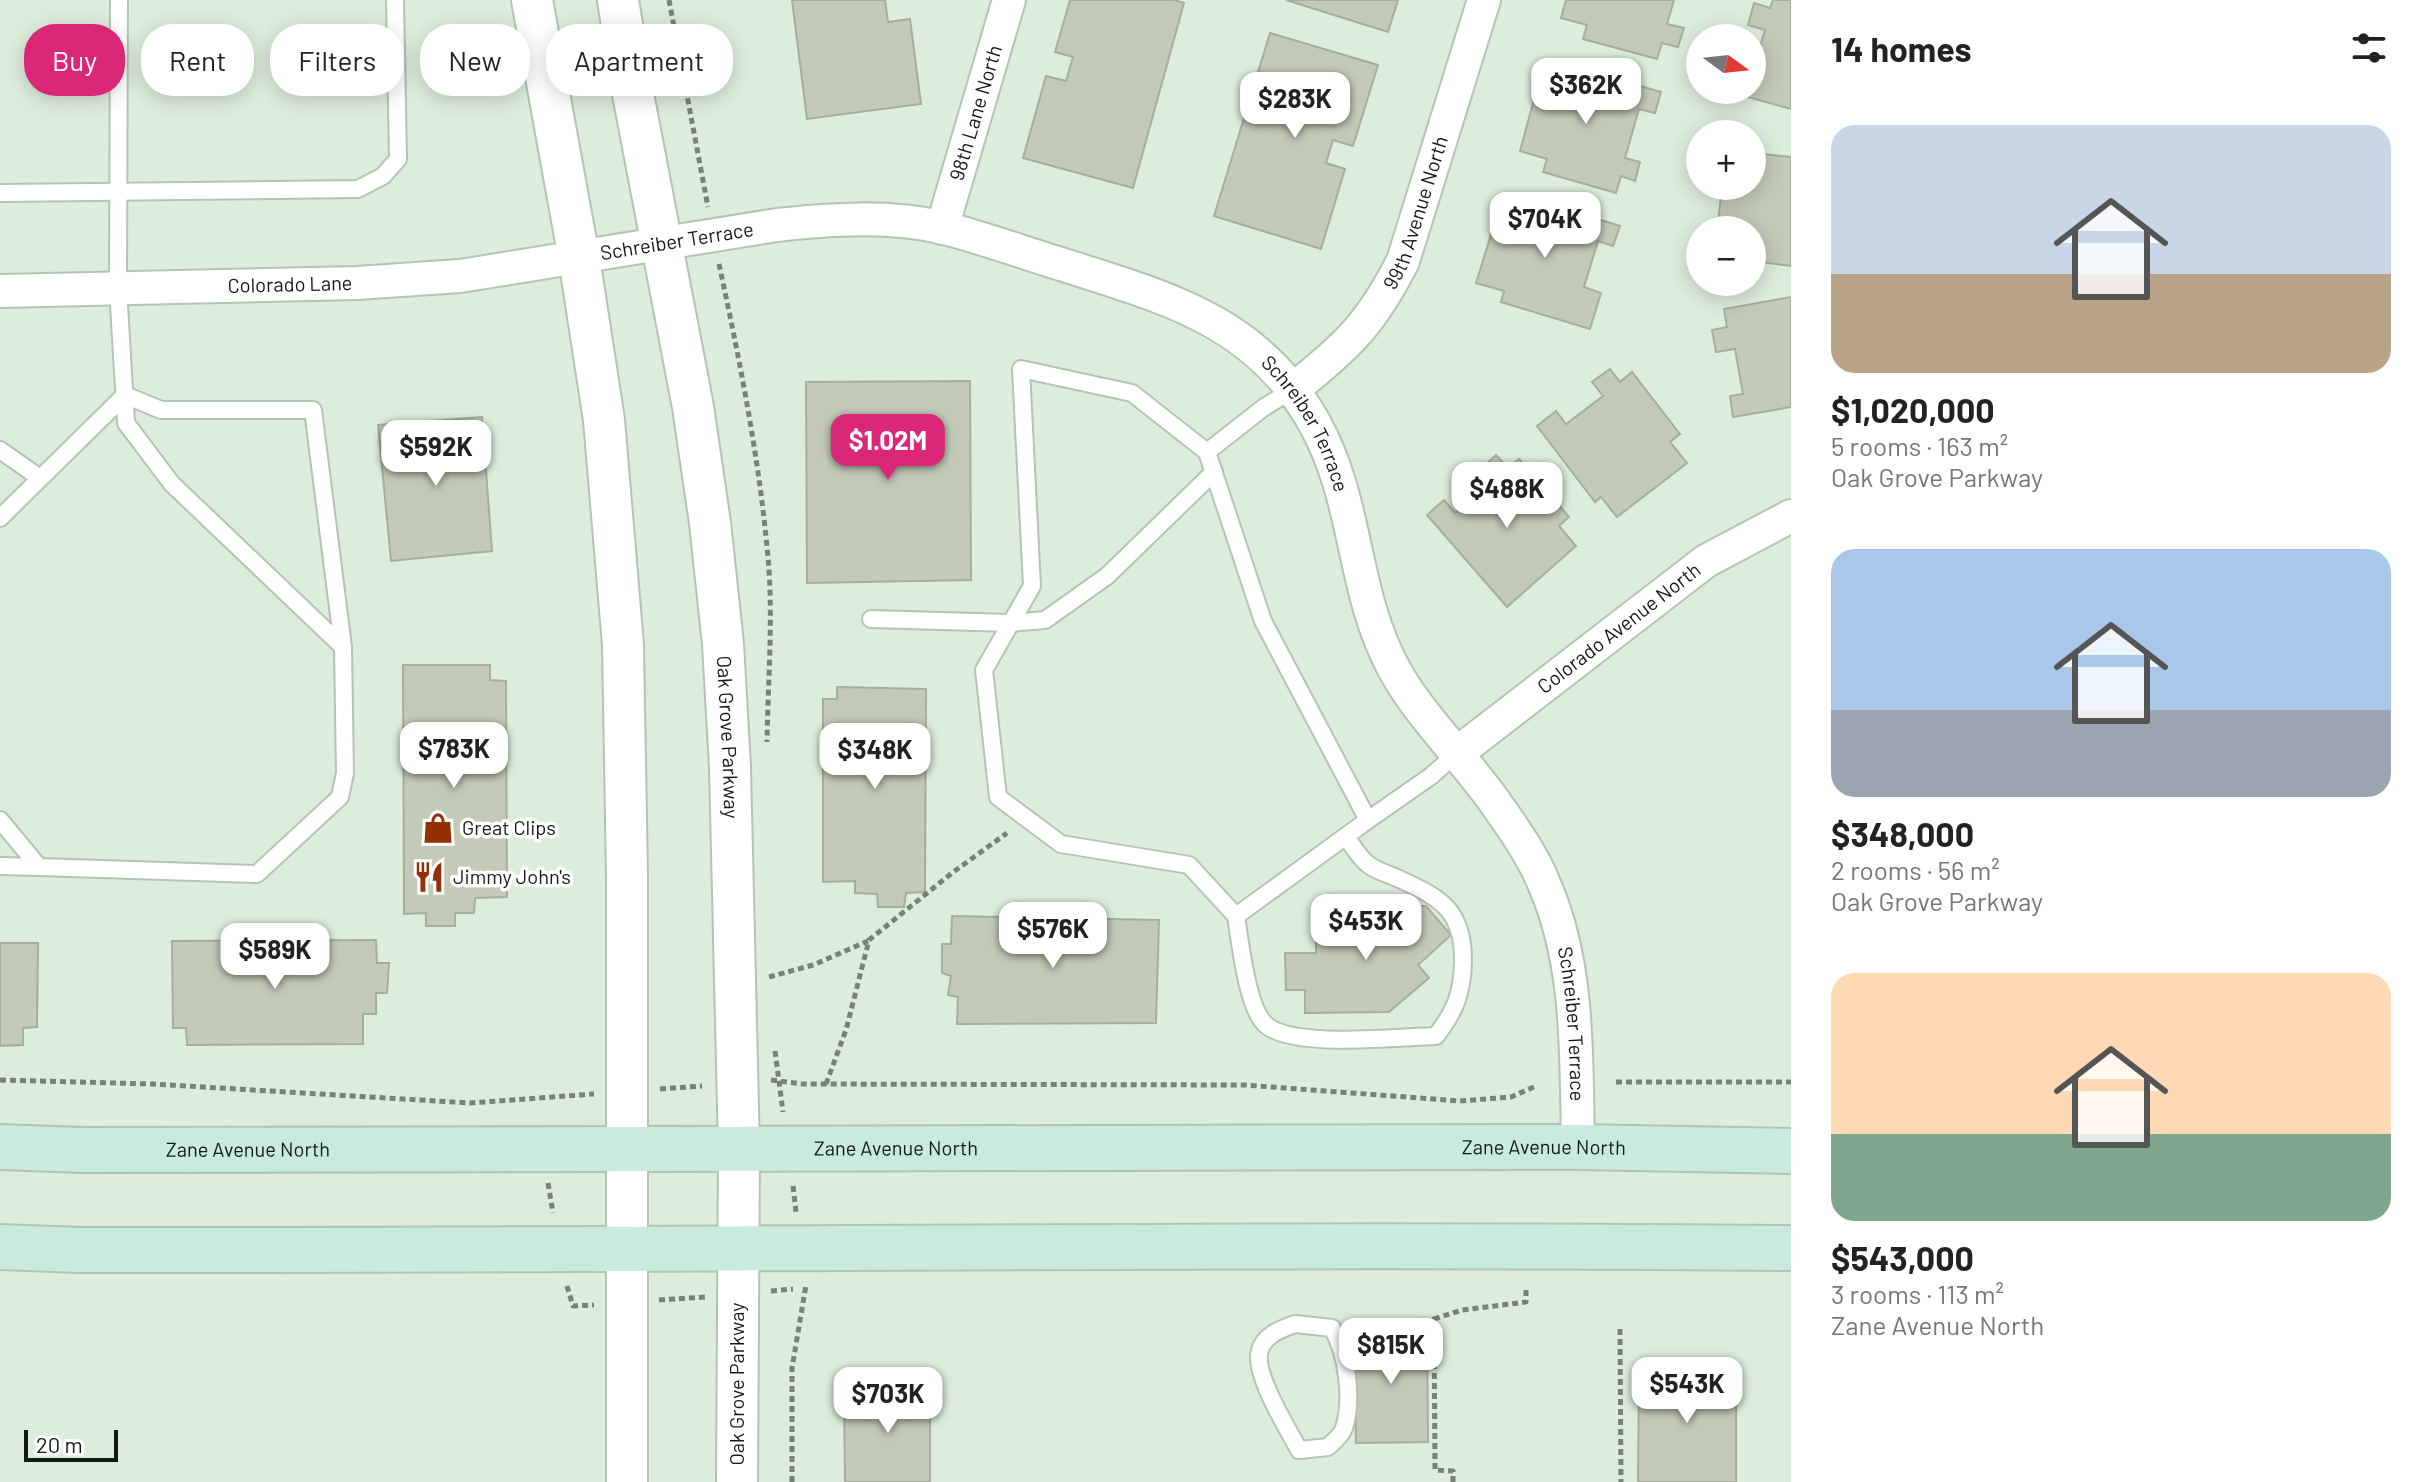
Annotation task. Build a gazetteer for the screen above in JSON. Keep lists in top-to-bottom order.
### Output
{
  "streets": {
    "main road": ["Zane Avenue North"],
    "street": [
      "98th Lane North",
      "99th Avenue North",
      "Schreiber Terrace",
      "Colorado Lane",
      "Colorado Avenue North",
      "Oak Grove Parkway"
    ]
  },
  "crossings": [
    ["98th Lane North", "Schreiber Terrace"],
    ["99th Avenue North", "Schreiber Terrace"],
    ["Schreiber Terrace", "Colorado Lane"],
    ["Schreiber Terrace", "Colorado Avenue North"],
    ["Schreiber Terrace", "Oak Grove Parkway"],
    ["Schreiber Terrace", "Zane Avenue North"],
    ["Oak Grove Parkway", "Zane Avenue North"]
  ],
  "places": {
    "shop": ["Great Clips"],
    "restaurant": ["Jimmy John's"]
  },
  "scale_bar": "20 m",
  "north": "right",
  "page": {
    "heading": "14 homes",
    "map_buttons": ["+", "−"],
    "chip": [
      "Buy",
      "Rent",
      "Filters",
      "New",
      "Apartment"
    ],
    "price": [
      "$362K",
      "$283K",
      "$704K",
      "$1.02M",
      "$592K",
      "$488K",
      "$783K",
      "$348K",
      "$453K",
      "$576K",
      "$589K",
      "$815K",
      "$543K",
      "$703K"
    ],
    "list": [
      {
        "name": "$1,020,000",
        "note": "5 rooms · 163 m² · Oak Grove Parkway"
      },
      {
        "name": "$348,000",
        "note": "2 rooms · 56 m² · Oak Grove Parkway"
      },
      {
        "name": "$543,000",
        "note": "3 rooms · 113 m² · Zane Avenue North"
      }
    ],
    "scale": "20 m"
  }
}
